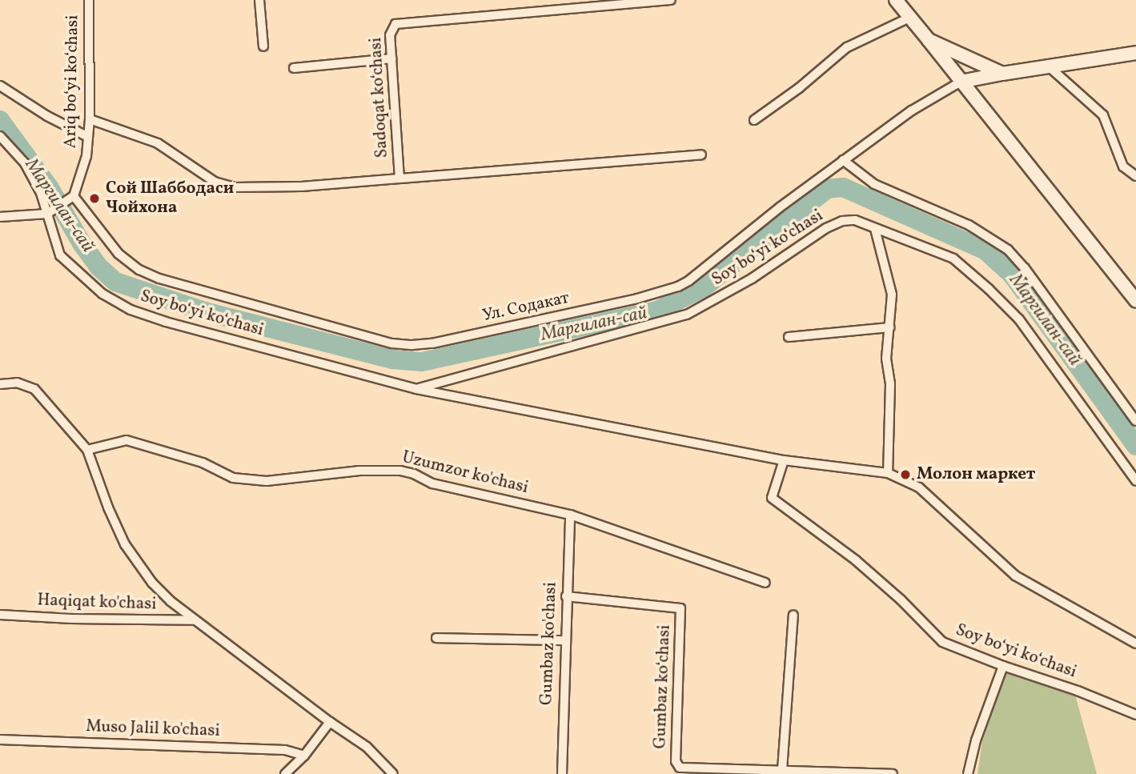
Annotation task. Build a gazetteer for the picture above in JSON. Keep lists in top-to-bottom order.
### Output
{
  "streets": {
    "street": [
      "Ariq boʻyi koʻchasi",
      "Sadoqat koʻchasi",
      "Soy boʻyi koʻchasi",
      "Ул. Содакат",
      "Uzumzor ko'chasi",
      "Haqiqat ko'chasi",
      "Gumbaz ko'chasi",
      "Gumbaz koʻchasi",
      "Muso Jalil ko'chasi"
    ]
  },
  "crossings": [
    ["Ariq boʻyi koʻchasi", "Sadoqat koʻchasi"],
    ["Ariq boʻyi koʻchasi", "Ул. Содакат"],
    ["Uzumzor ko'chasi", "Gumbaz ko'chasi"],
    ["Gumbaz ko'chasi", "Gumbaz koʻchasi"]
  ],
  "water": ["Маргилан-сай"],
  "places": ["Сой Шаббодаси Чойхона", "Молон маркет"]
}
